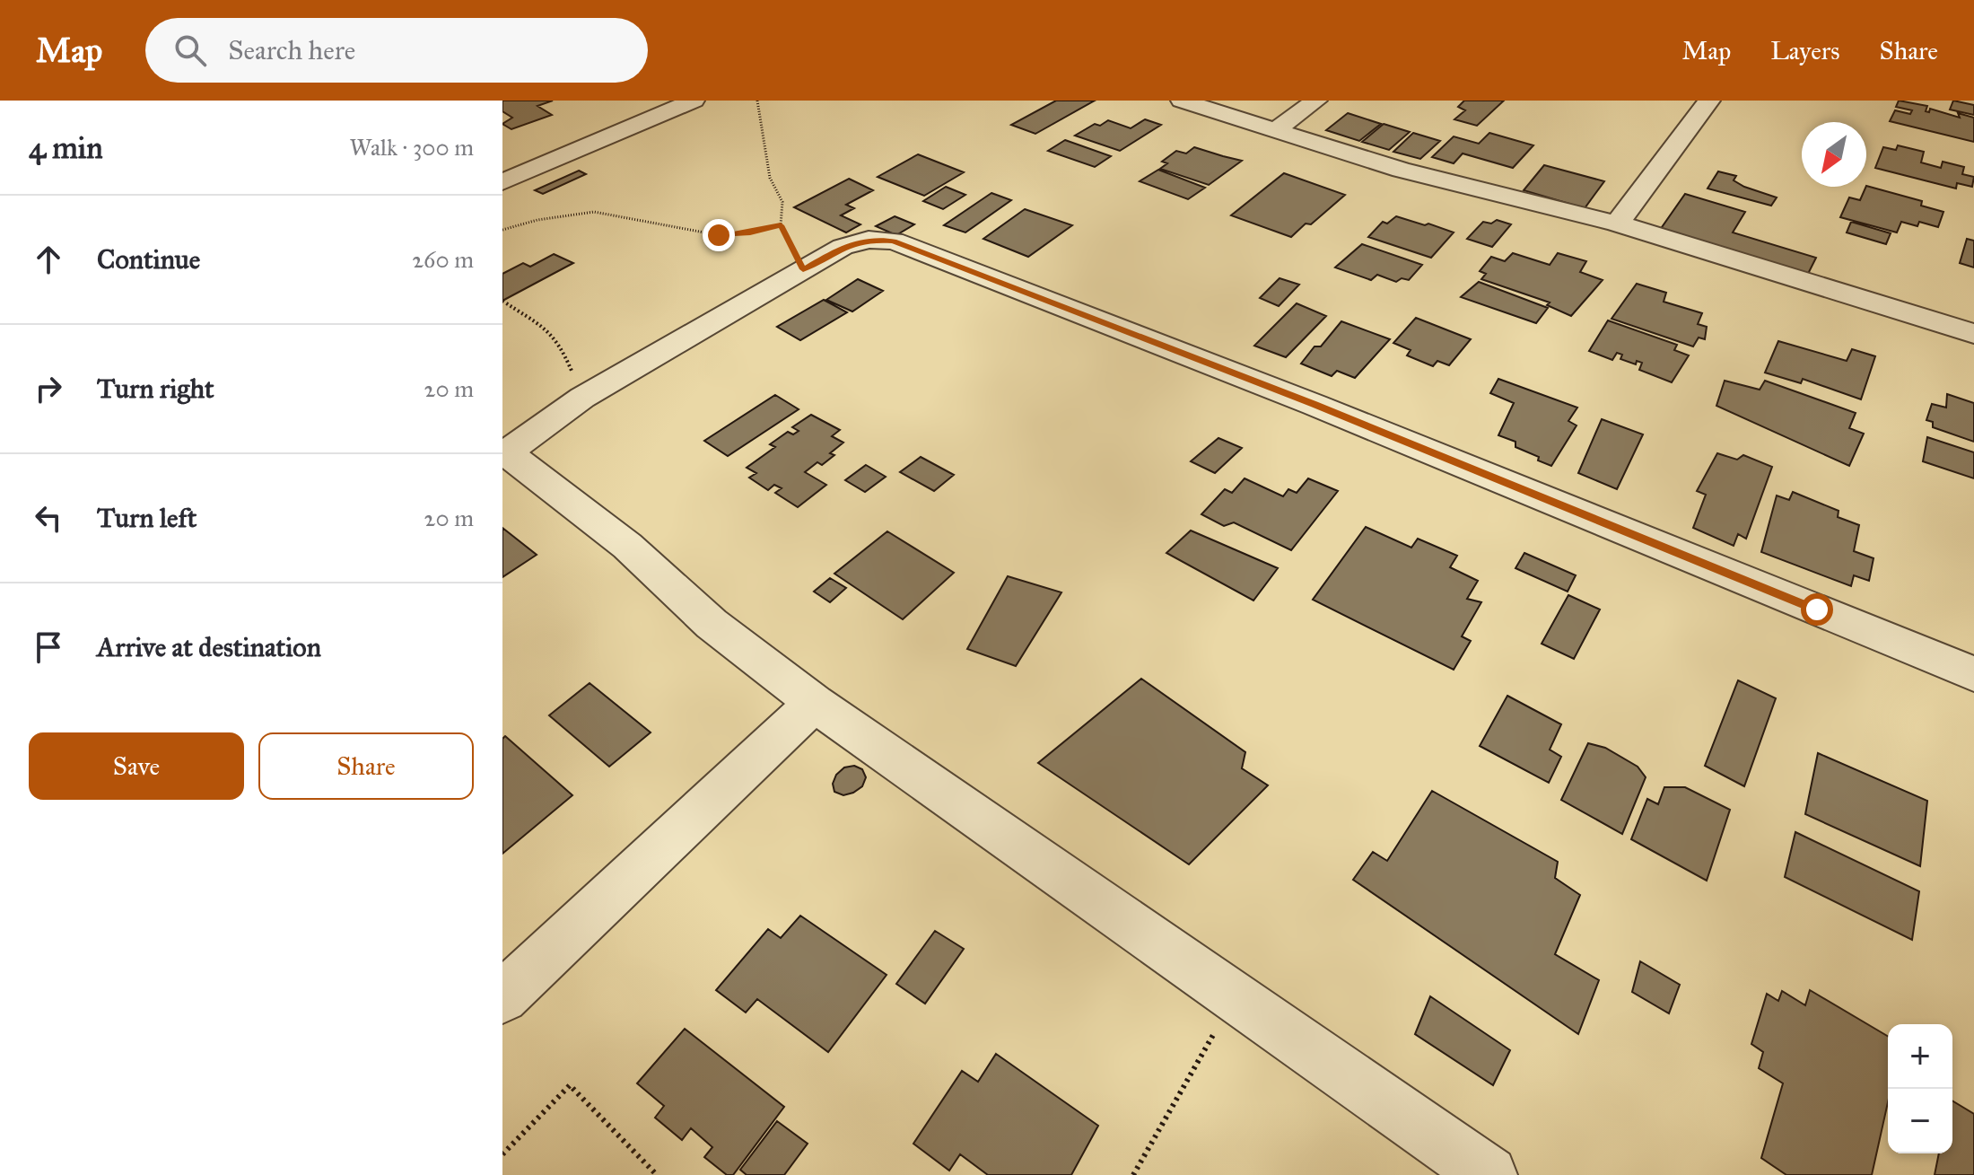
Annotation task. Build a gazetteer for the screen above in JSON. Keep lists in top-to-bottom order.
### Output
{
  "north": "bottom left",
  "page": {
    "header": "Map",
    "search": "Search here",
    "nav": ["Map", "Layers", "Share"],
    "heading": ["4 min", "Walk · 300 m"],
    "list": [
      ["Continue", "260 m"],
      ["Turn right", "20 m"],
      ["Turn left", "20 m"],
      "Arrive at destination"
    ],
    "buttons": ["Save", "Share"],
    "map_buttons": ["+", "−"]
  }
}
